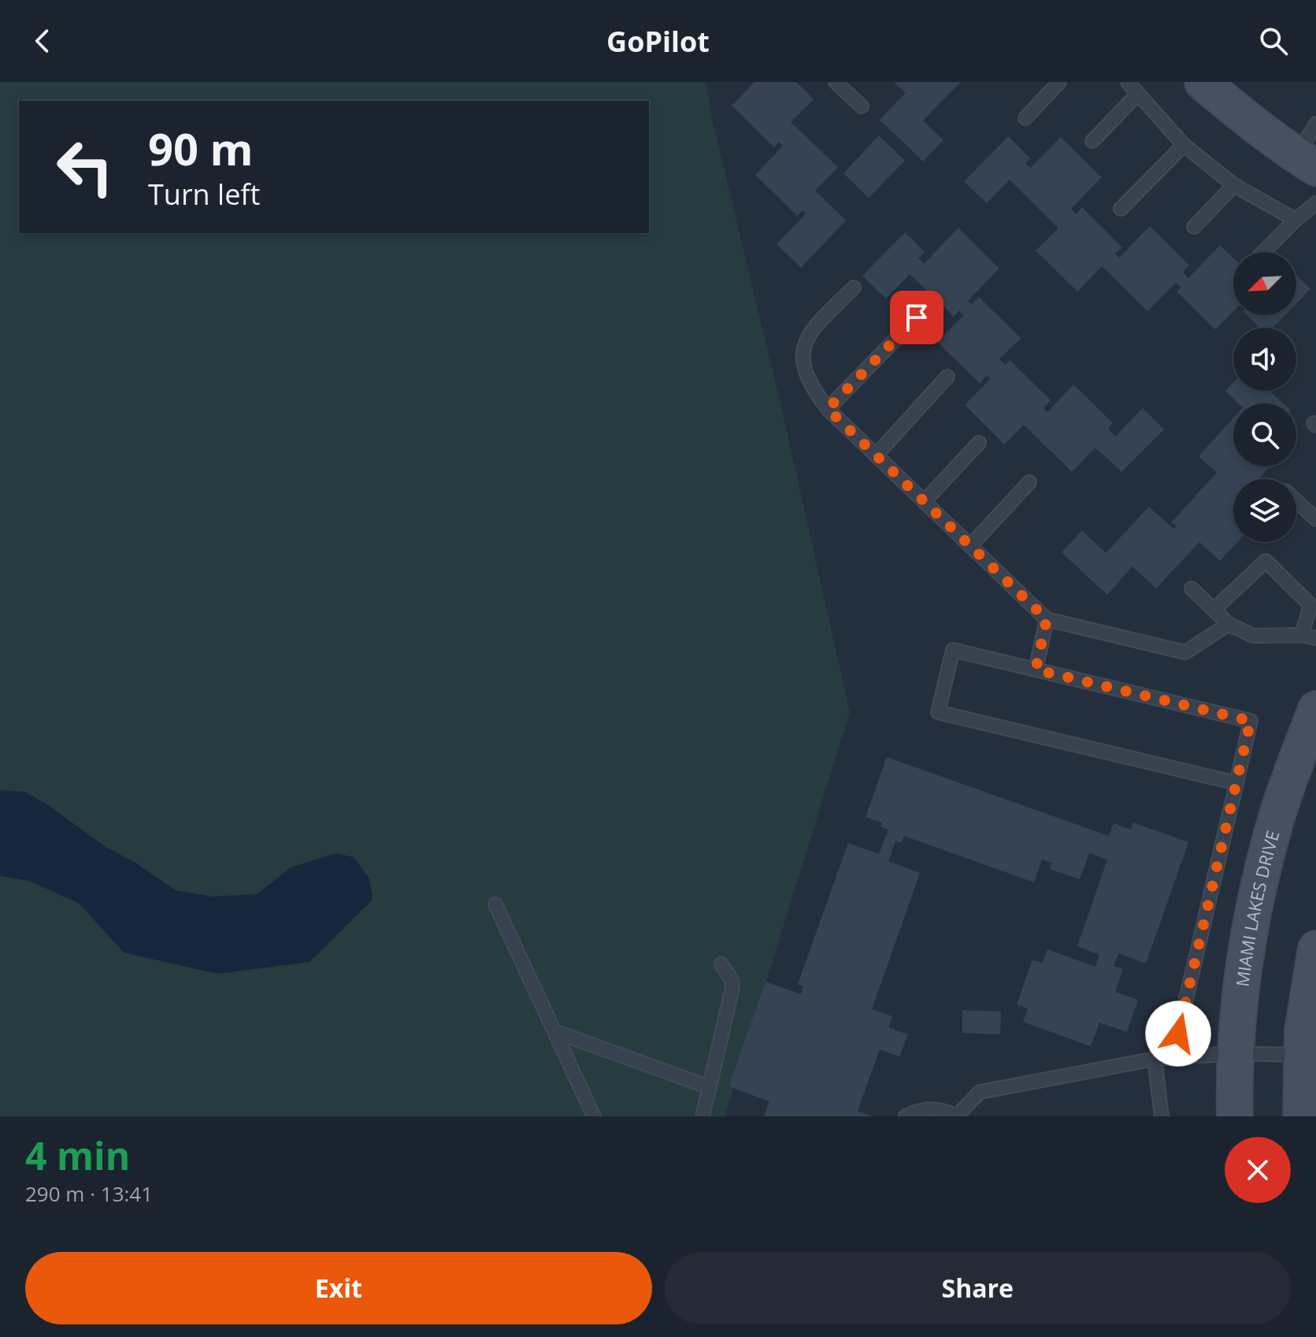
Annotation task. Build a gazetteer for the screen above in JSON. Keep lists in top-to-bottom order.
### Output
{
  "streets": {
    "main road": ["MIAMI LAKES DRIVE"]
  },
  "north": "bottom left",
  "page": {
    "header": "GoPilot",
    "turn": ["90 m", "Turn left"],
    "heading": ["4 min", "290 m · 13:41"],
    "buttons": ["Exit", "Share"]
  }
}
